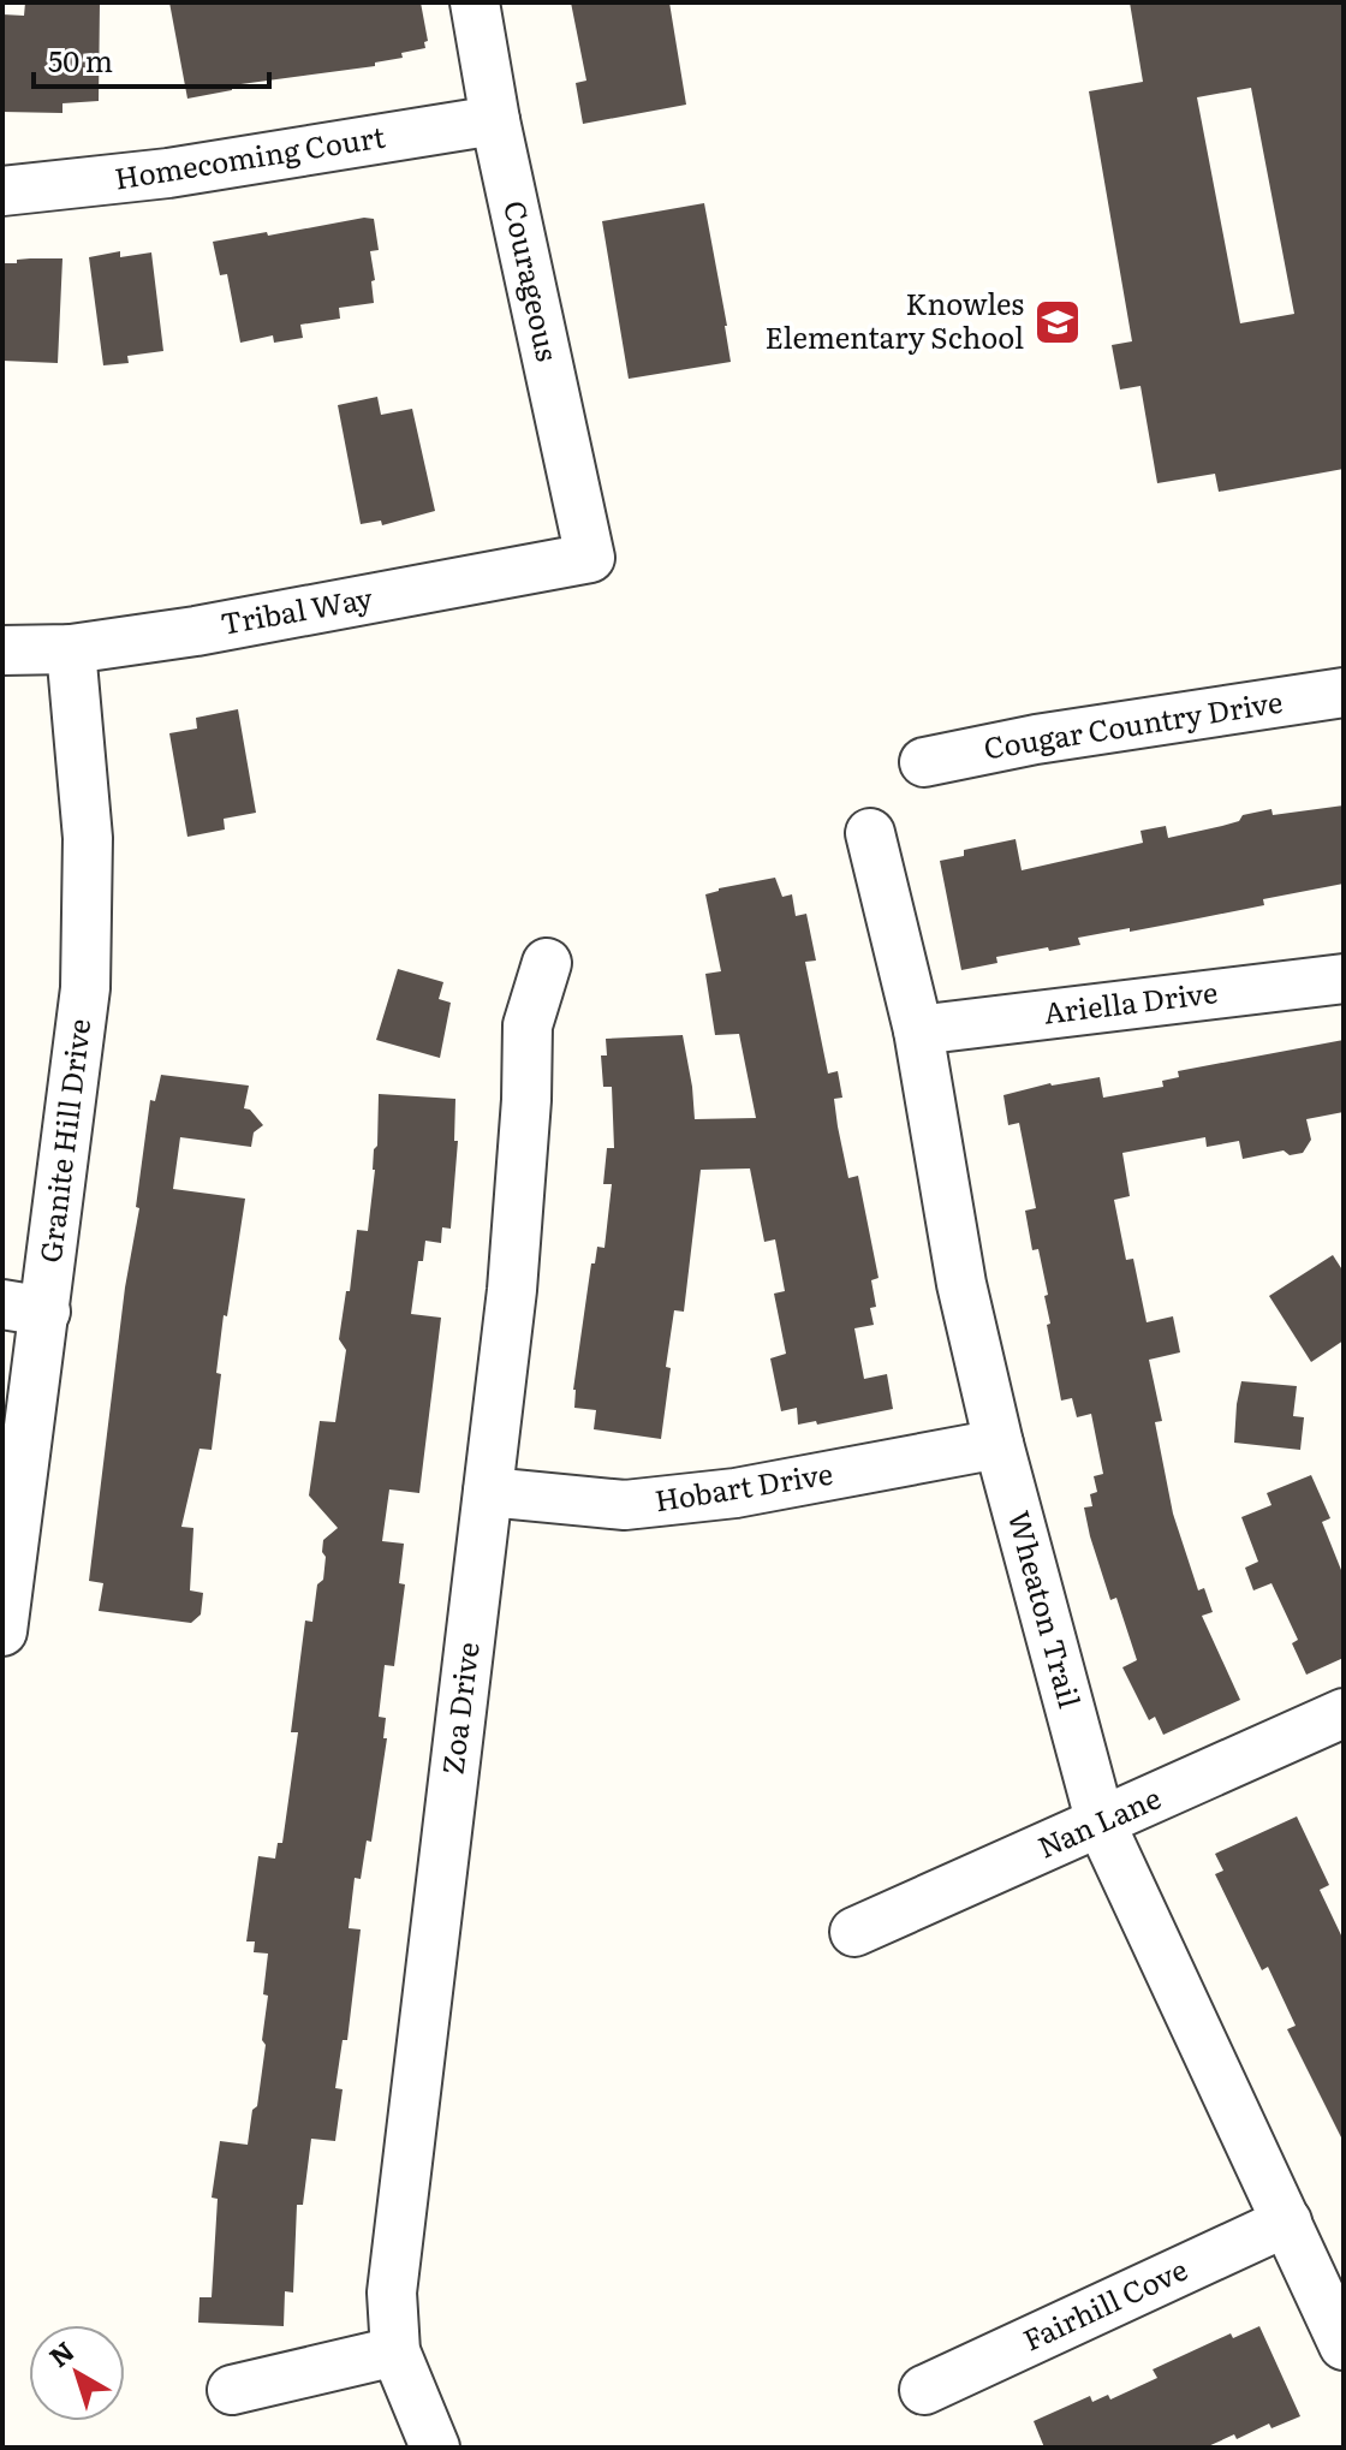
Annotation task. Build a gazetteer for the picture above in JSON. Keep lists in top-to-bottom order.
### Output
{
  "streets": {
    "street": [
      "Homecoming Court",
      "Courageous",
      "Tribal Way",
      "Cougar Country Drive",
      "Ariella Drive",
      "Granite Hill Drive",
      "Hobart Drive",
      "Wheaton Trail",
      "Zoa Drive",
      "Nan Lane",
      "Fairhill Cove"
    ]
  },
  "crossings": [
    ["Homecoming Court", "Courageous"],
    ["Courageous", "Tribal Way"],
    ["Tribal Way", "Granite Hill Drive"],
    ["Ariella Drive", "Wheaton Trail"],
    ["Hobart Drive", "Wheaton Trail"],
    ["Hobart Drive", "Zoa Drive"],
    ["Wheaton Trail", "Nan Lane"],
    ["Wheaton Trail", "Fairhill Cove"]
  ],
  "places": {
    "school or university": ["Knowles Elementary School"]
  },
  "scale_bar": "50 m",
  "north": "top left"
}
